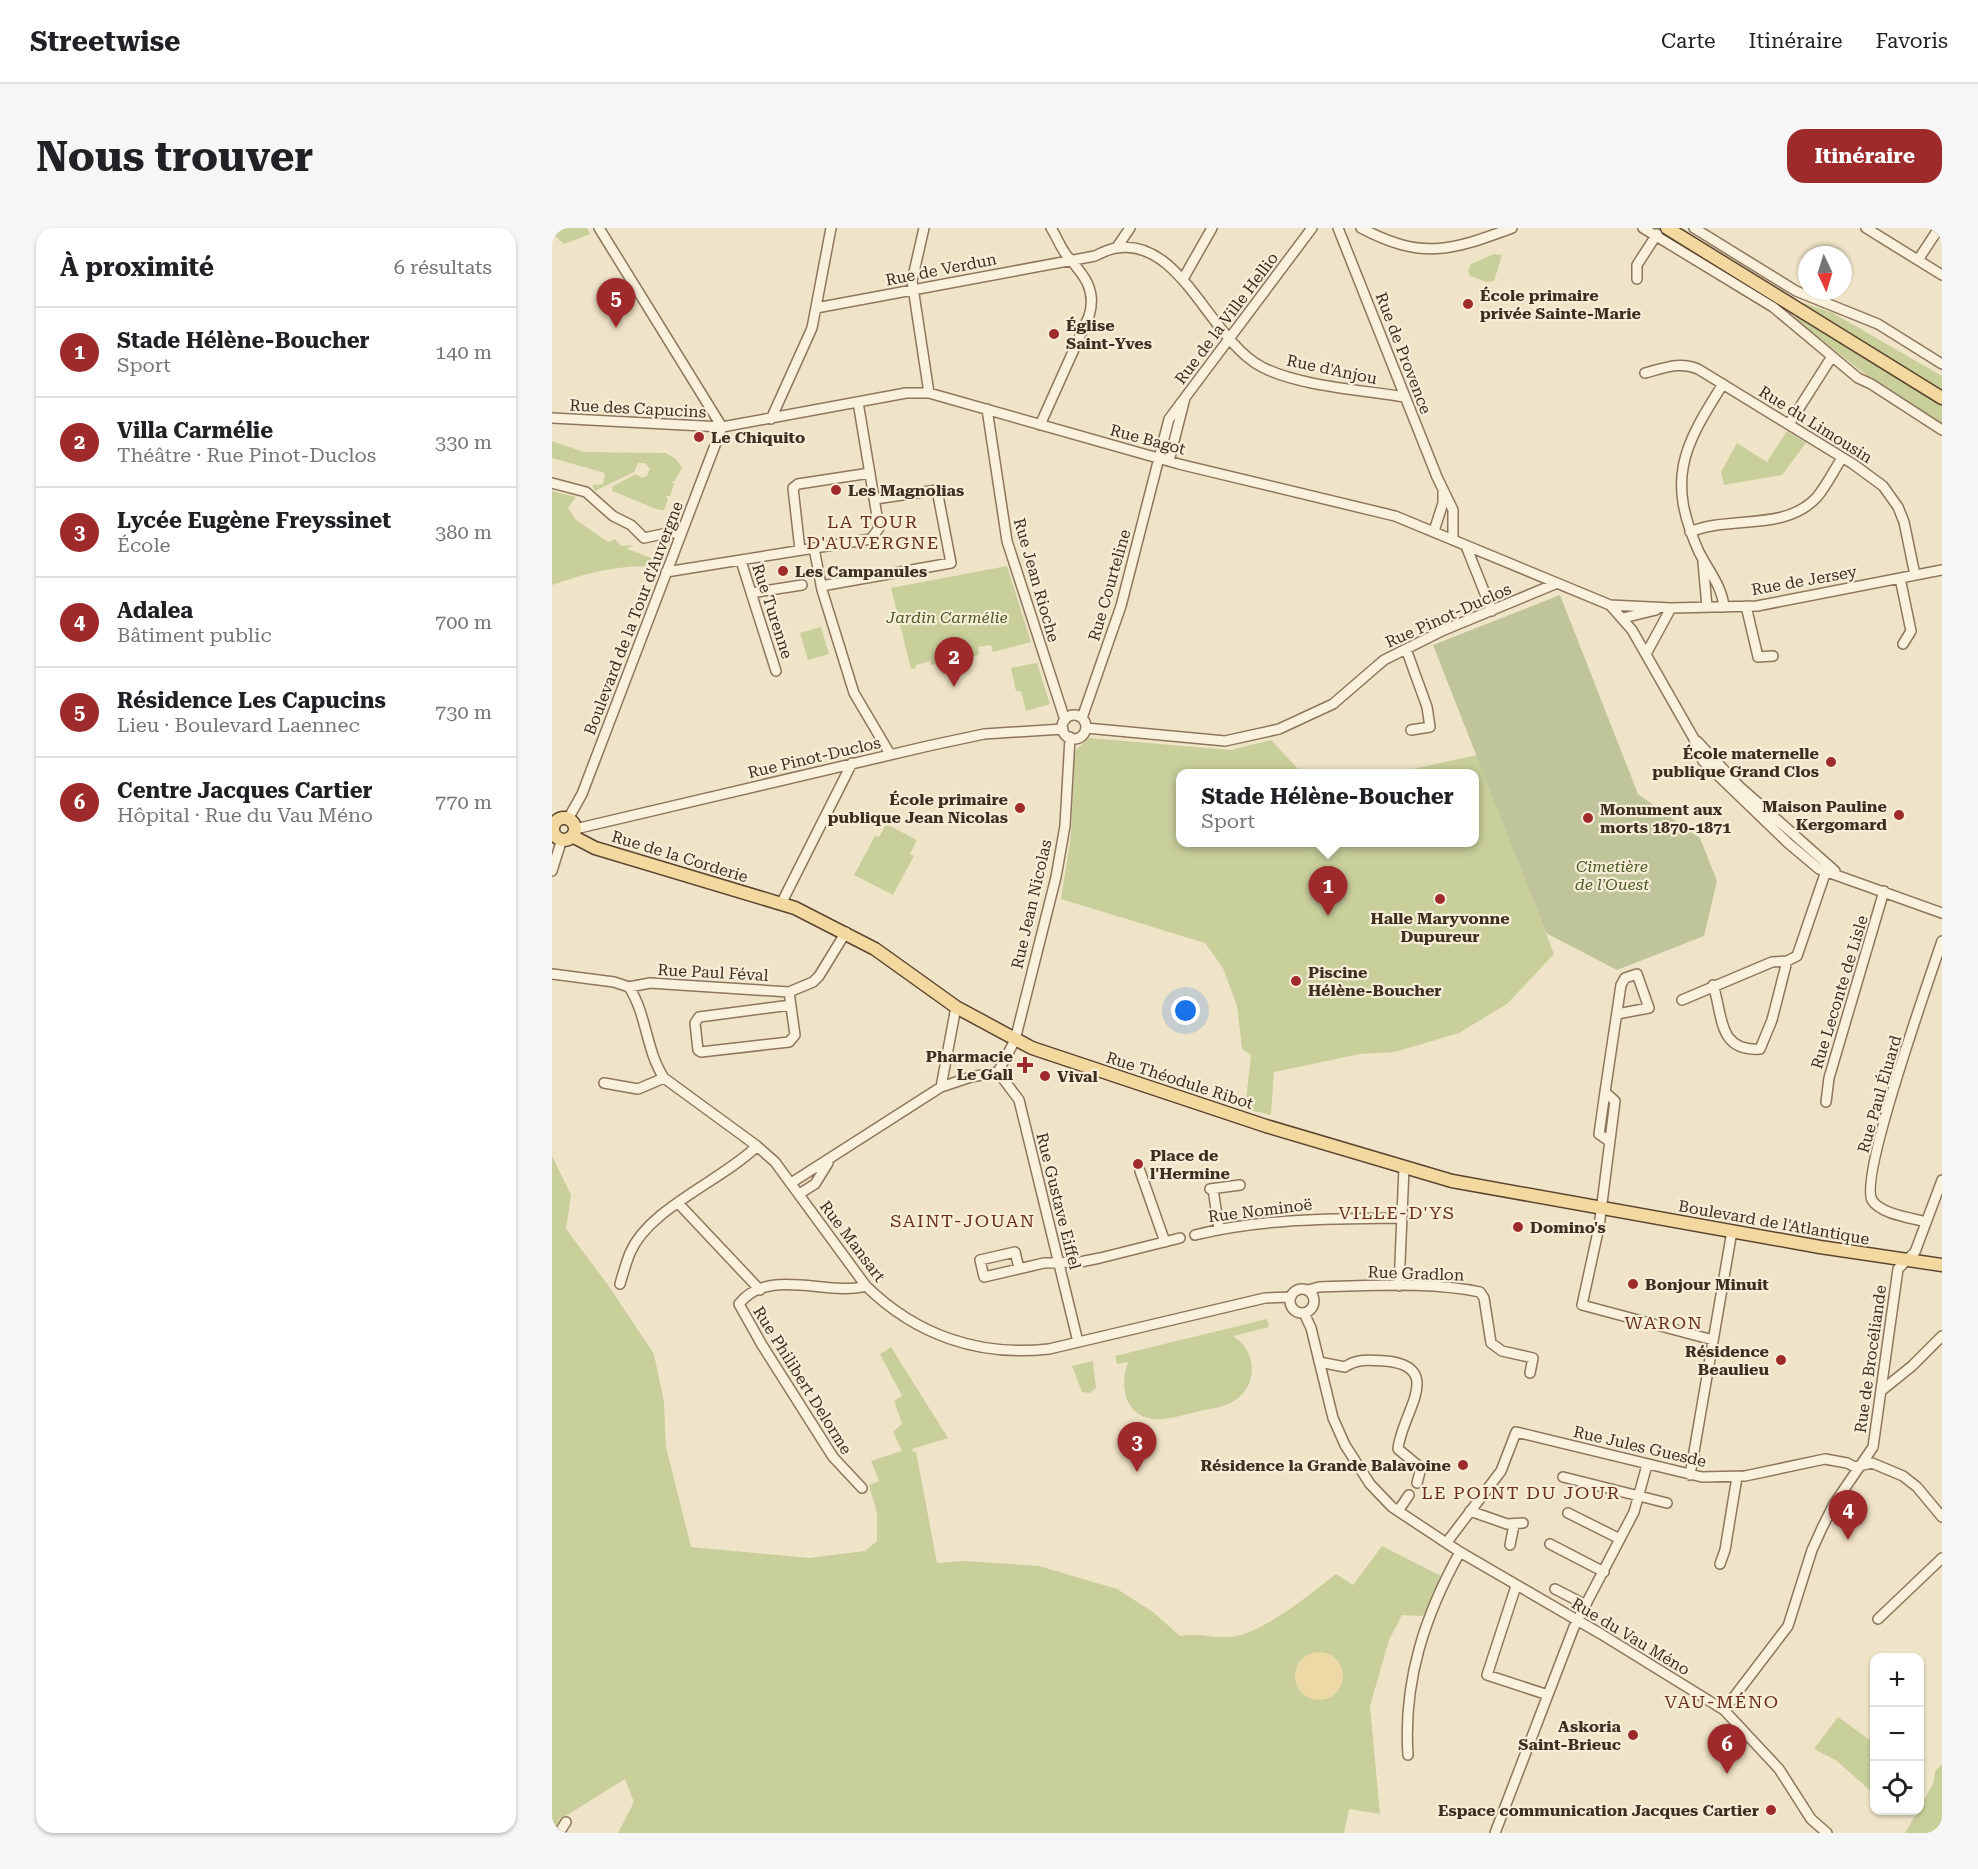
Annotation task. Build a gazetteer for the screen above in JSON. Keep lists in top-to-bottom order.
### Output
{
  "streets": {
    "main road": ["Rue de la Corderie", "Rue Théodule Ribot", "Boulevard de l'Atlantique"],
    "street": [
      "Rue de Verdun",
      "Rue de la Ville Hellio",
      "Rue de Provence",
      "Rue d'Anjou",
      "Rue des Capucins",
      "Rue du Limousin",
      "Rue Bagot",
      "Rue Jean Rioche",
      "Rue de Jersey",
      "Rue Courteline",
      "Rue Turenne",
      "Rue Pinot-Duclos",
      "Boulevard de la Tour d'Auvergne",
      "Rue Jean Nicolas",
      "Rue Paul Féval",
      "Rue Leconte de Lisle",
      "Rue Paul Éluard",
      "Rue Gustave Eiffel",
      "Rue Nominoë",
      "Rue Mansart",
      "Rue Gradlon",
      "Rue de Brocéliande",
      "Rue Philibert Delorme",
      "Rue Jules Guesde",
      "Rue du Vau Méno"
    ]
  },
  "crossings": [
    ["Rue de Verdun", "Rue d'Anjou"],
    ["Rue de la Ville Hellio", "Rue d'Anjou"],
    ["Rue de la Ville Hellio", "Rue Bagot"],
    ["Rue de la Ville Hellio", "Rue Courteline"],
    ["Rue de Provence", "Rue d'Anjou"],
    ["Rue de Provence", "Rue Bagot"],
    ["Rue des Capucins", "Rue Bagot"],
    ["Rue des Capucins", "Boulevard de la Tour d'Auvergne"],
    ["Rue du Limousin", "Rue de Jersey"],
    ["Rue Bagot", "Rue Jean Rioche"],
    ["Rue Bagot", "Rue de Jersey"],
    ["Rue Bagot", "Rue Courteline"],
    ["Rue Bagot", "Rue Pinot-Duclos"],
    ["Rue Bagot", "Boulevard de la Tour d'Auvergne"],
    ["Rue Jean Rioche", "Rue Courteline"],
    ["Rue Jean Rioche", "Rue Pinot-Duclos"],
    ["Rue Jean Rioche", "Rue Jean Nicolas"],
    ["Rue de Jersey", "Rue Pinot-Duclos"],
    ["Rue Courteline", "Rue Pinot-Duclos"],
    ["Rue Courteline", "Rue Jean Nicolas"],
    ["Rue Pinot-Duclos", "Boulevard de la Tour d'Auvergne"],
    ["Rue Pinot-Duclos", "Rue de la Corderie"],
    ["Rue Pinot-Duclos", "Rue Jean Nicolas"],
    ["Boulevard de la Tour d'Auvergne", "Rue de la Corderie"],
    ["Rue de la Corderie", "Rue Théodule Ribot"],
    ["Rue Jean Nicolas", "Rue Théodule Ribot"],
    ["Rue Jean Nicolas", "Rue Gustave Eiffel"],
    ["Rue Paul Féval", "Rue Théodule Ribot"],
    ["Rue Paul Féval", "Rue Mansart"],
    ["Rue Théodule Ribot", "Boulevard de l'Atlantique"],
    ["Rue Paul Éluard", "Rue de Brocéliande"],
    ["Rue Gustave Eiffel", "Rue Mansart"],
    ["Boulevard de l'Atlantique", "Rue de Brocéliande"],
    ["Rue Mansart", "Rue Gradlon"],
    ["Rue Mansart", "Rue Philibert Delorme"],
    ["Rue Mansart", "Rue du Vau Méno"],
    ["Rue Gradlon", "Rue du Vau Méno"],
    ["Rue de Brocéliande", "Rue Jules Guesde"],
    ["Rue de Brocéliande", "Rue du Vau Méno"]
  ],
  "districts": [
    "LA TOUR D'AUVERGNE",
    "VILLE-D'YS",
    "SAINT-JOUAN",
    "WARON",
    "LE POINT DU JOUR",
    "VAU-MÉNO"
  ],
  "parks": ["Jardin Carmélie", "Cimetière de l'Ouest"],
  "places": {
    "other": [
      "École primaire privée Sainte-Marie",
      "Église Saint-Yves",
      "Le Chiquito",
      "Les Magnolias",
      "Les Campanules",
      "École maternelle publique Grand Clos",
      "École primaire publique Jean Nicolas",
      "Maison Pauline Kergomard",
      "Monument aux morts 1870-1871",
      "Halle Maryvonne Dupureur",
      "Piscine Hélène-Boucher",
      "Vival",
      "Place de l'Hermine",
      "Domino's",
      "Bonjour Minuit",
      "Résidence Beaulieu",
      "Résidence la Grande Balavoine",
      "Askoria Saint-Brieuc",
      "Espace communication Jacques Cartier"
    ],
    "health": ["Pharmacie Le Gall"]
  },
  "north": "bottom",
  "page": {
    "header": "Streetwise",
    "nav": ["Carte", "Itinéraire", "Favoris"],
    "buttons": "Itinéraire",
    "title": "Nous trouver",
    "heading": ["À proximité", "6 résultats"],
    "pins": [
      "5",
      "2",
      "1",
      "3",
      "4",
      "6"
    ],
    "list": [
      {
        "mark": "1",
        "name": "Stade Hélène-Boucher",
        "note": "Sport",
        "value": "140 m"
      },
      {
        "mark": "2",
        "name": "Villa Carmélie",
        "note": "Théâtre · Rue Pinot-Duclos",
        "value": "330 m"
      },
      {
        "mark": "3",
        "name": "Lycée Eugène Freyssinet",
        "note": "École",
        "value": "380 m"
      },
      {
        "mark": "4",
        "name": "Adalea",
        "note": "Bâtiment public",
        "value": "700 m"
      },
      {
        "mark": "5",
        "name": "Résidence Les Capucins",
        "note": "Lieu · Boulevard Laennec",
        "value": "730 m"
      },
      {
        "mark": "6",
        "name": "Centre Jacques Cartier",
        "note": "Hôpital · Rue du Vau Méno",
        "value": "770 m"
      }
    ],
    "popup": ["Stade Hélène-Boucher", "Sport"],
    "map_buttons": ["+", "−"]
  }
}
